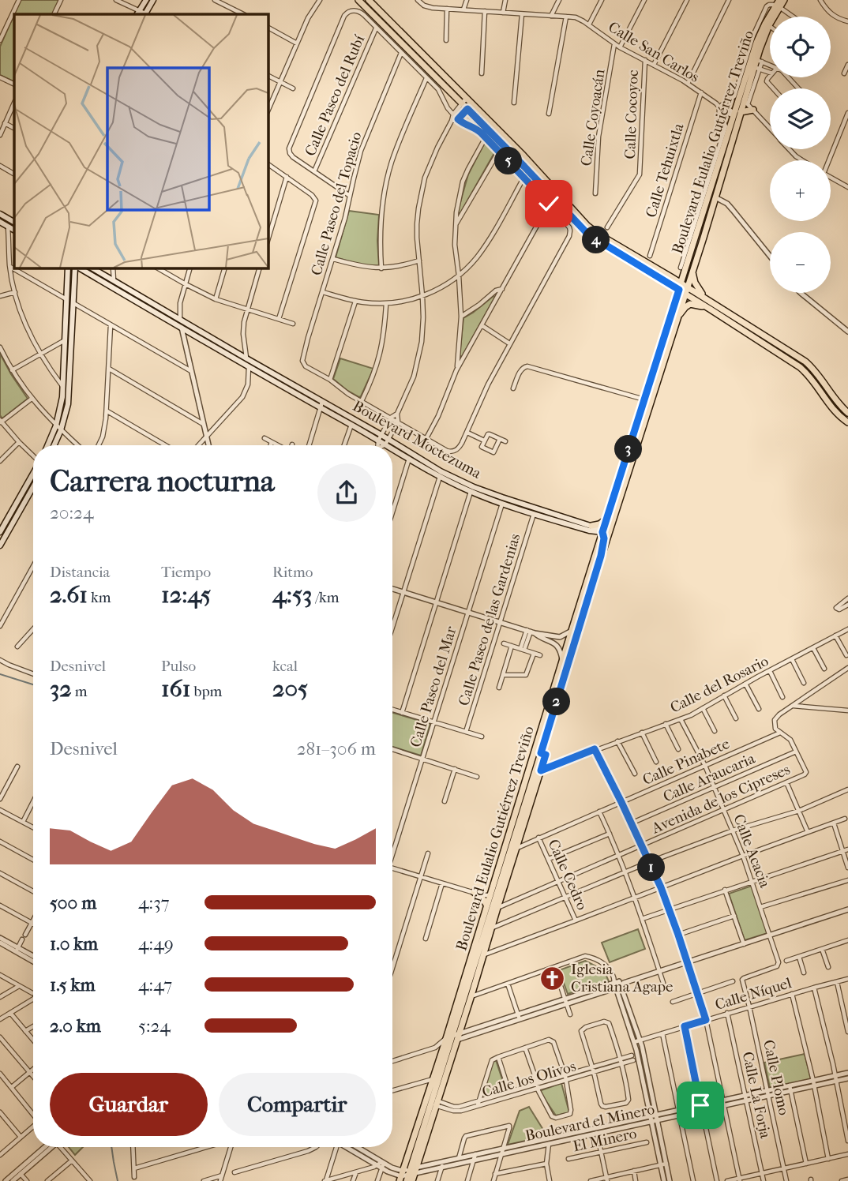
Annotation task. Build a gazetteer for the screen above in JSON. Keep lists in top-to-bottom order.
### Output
{
  "streets": {
    "main road": ["Boulevard Eulalio Gutiérrez Treviño", "Boulevard Moctezuma"],
    "street": [
      "Calle San Carlos",
      "Calle Paseo del Rubí",
      "Calle Cocoyoc",
      "Calle Coyoacán",
      "Calle Tehuixtla",
      "Calle Paseo del Topacio",
      "Calle Paseo de las Gardenias",
      "Calle del Rosario",
      "Calle Paseo del Mar",
      "Calle Pinabete",
      "Calle Araucaria",
      "Avenida de los Cipreses",
      "Calle Acacia",
      "Calle Cedro",
      "Calle Níquel",
      "Calle Plomo",
      "Calle los Olivos",
      "Calle La Forja",
      "Boulevard el Minero",
      "El Minero"
    ]
  },
  "crossings": [
    ["Calle San Carlos", "Calle Cocoyoc"],
    ["Calle San Carlos", "Calle Coyoacán"],
    ["Calle San Carlos", "Calle Tehuixtla"],
    ["Boulevard Eulalio Gutiérrez Treviño", "Boulevard Moctezuma"],
    ["Boulevard Eulalio Gutiérrez Treviño", "Calle del Rosario"],
    ["Boulevard Eulalio Gutiérrez Treviño", "Calle Pinabete"],
    ["Boulevard Eulalio Gutiérrez Treviño", "Avenida de los Cipreses"],
    ["Boulevard Eulalio Gutiérrez Treviño", "Calle los Olivos"],
    ["Boulevard Eulalio Gutiérrez Treviño", "Boulevard el Minero"],
    ["Boulevard Moctezuma", "Calle Paseo de las Gardenias"],
    ["Boulevard Moctezuma", "Calle Paseo del Mar"],
    ["Calle del Rosario", "Calle Acacia"],
    ["Calle Pinabete", "Calle Acacia"],
    ["Calle Pinabete", "Calle Cedro"],
    ["Calle Araucaria", "Avenida de los Cipreses"],
    ["Calle Araucaria", "Calle Acacia"],
    ["Avenida de los Cipreses", "Calle Acacia"],
    ["Avenida de los Cipreses", "Calle Cedro"],
    ["Calle Acacia", "Calle Plomo"],
    ["Calle Níquel", "Calle Plomo"],
    ["Calle Níquel", "Calle La Forja"],
    ["Calle Plomo", "Boulevard el Minero"],
    ["Calle La Forja", "Boulevard el Minero"]
  ],
  "places": {
    "church": ["Iglesia Cristiana Agape"]
  },
  "page": {
    "map_buttons": ["+", "−"],
    "pins": [
      "5",
      "4",
      "3",
      "2",
      "1"
    ],
    "heading": ["Carrera nocturna", "20:24"],
    "stats": [
      ["Distancia", "2.61 km"],
      ["Tiempo", "12:45"],
      ["Ritmo", "4:53 /km"],
      ["Desnivel", "32 m"],
      ["Pulso", "161 bpm"],
      ["kcal", "205"]
    ],
    "chart": ["Desnivel", "281–306 m"],
    "list": [
      {
        "name": "500 m",
        "note": "4:37"
      },
      {
        "name": "1.0 km",
        "note": "4:49"
      },
      {
        "name": "1.5 km",
        "note": "4:47"
      },
      {
        "name": "2.0 km",
        "note": "5:24"
      }
    ],
    "buttons": ["Guardar", "Compartir"]
  }
}
